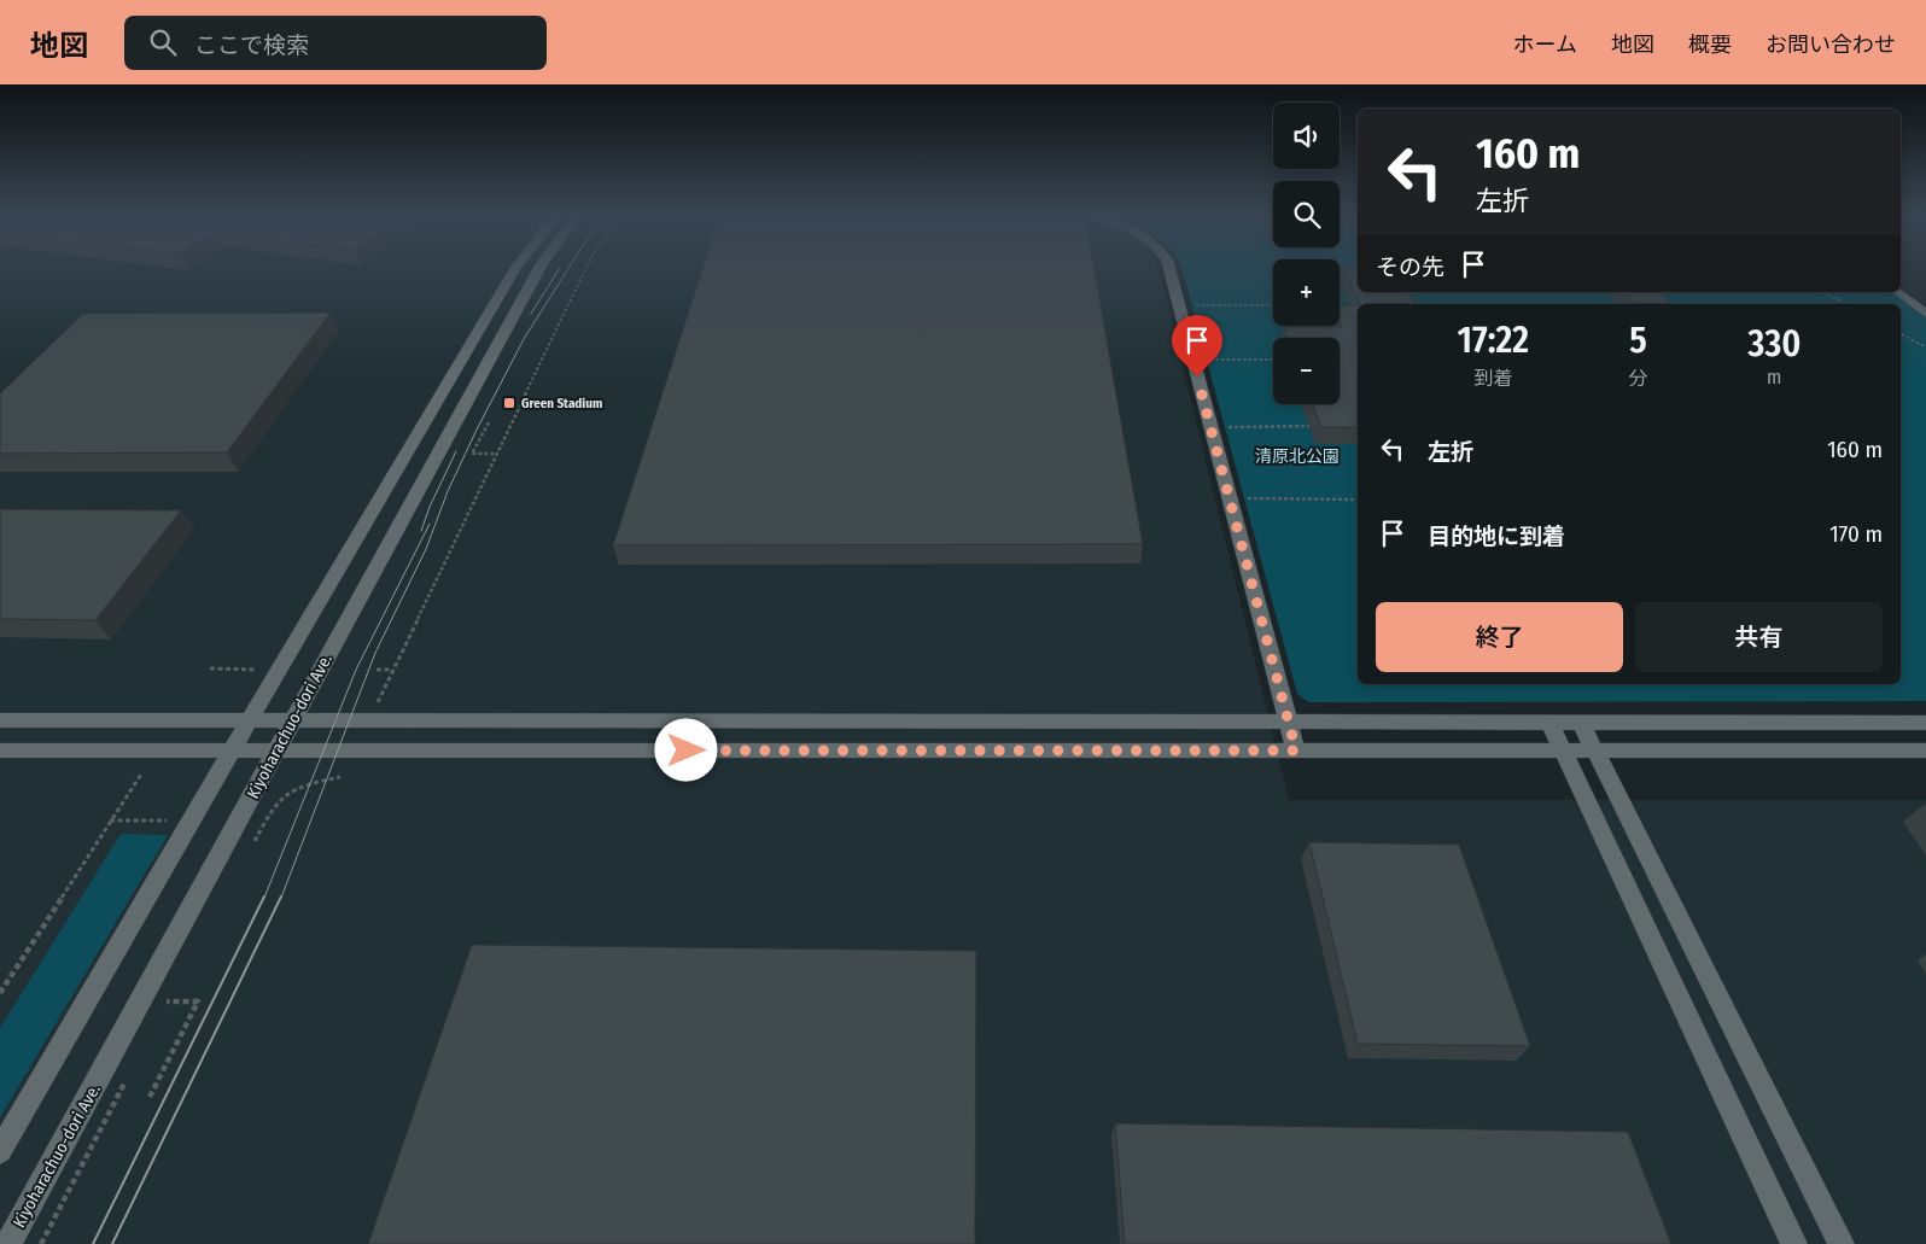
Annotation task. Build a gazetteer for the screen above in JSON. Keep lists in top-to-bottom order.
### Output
{
  "streets": {
    "street": ["Kiyoharachuo-dori Ave."]
  },
  "parks": ["清原北公園"],
  "places": {
    "transit": ["Green Stadium"]
  },
  "page": {
    "header": "地図",
    "search": "ここで検索",
    "nav": [
      "ホーム",
      "地図",
      "概要",
      "お問い合わせ"
    ],
    "map_buttons": ["+", "−"],
    "turn": ["160 m", "左折"],
    "then": "その先",
    "eta": [
      "17:22",
      "到着",
      "5",
      "分",
      "330",
      "m"
    ],
    "list": [
      {
        "name": "左折",
        "value": "160 m"
      },
      {
        "name": "目的地に到着",
        "value": "170 m"
      }
    ],
    "buttons": ["終了", "共有"]
  }
}
